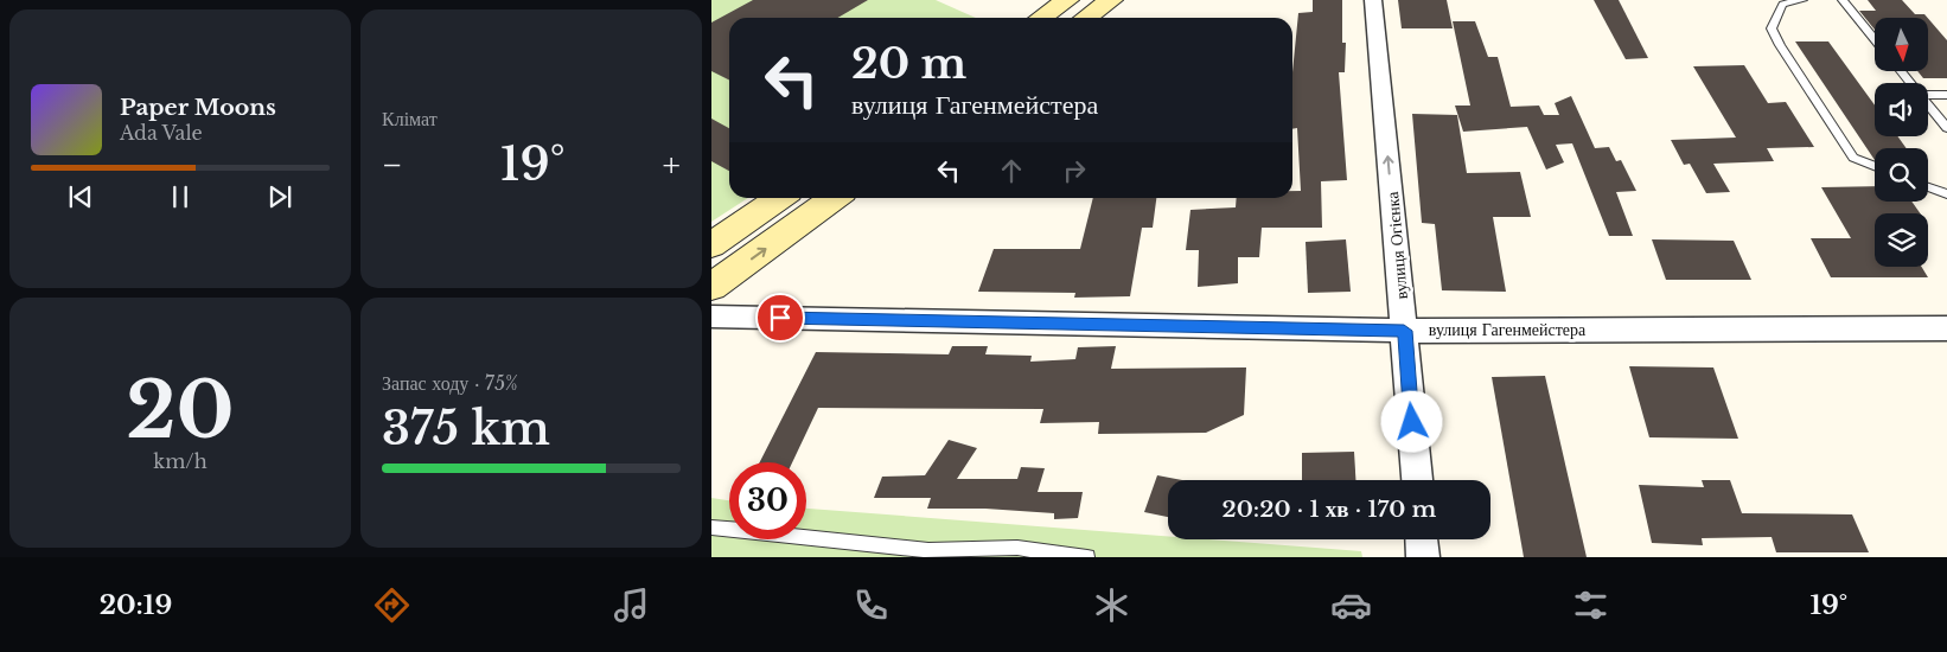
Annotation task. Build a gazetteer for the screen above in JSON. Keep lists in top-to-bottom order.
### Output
{
  "streets": {
    "street": ["вулиця Огієнка", "вулиця Гагенмейстера"]
  },
  "crossings": [
    ["вулиця Огієнка", "вулиця Гагенмейстера"]
  ],
  "one_way": ["вулиця Огієнка"],
  "north": "bottom",
  "page": {
    "tile": [
      "Клімат",
      ["20", "km/h"],
      ["Запас ходу · 75%", "375 km"]
    ],
    "turn": ["20 m", "вулиця Гагенмейстера"],
    "song": ["Paper Moons", "Ada Vale"],
    "heat": ["−", "19°", "+"],
    "limit": "30",
    "trip": "20:20 · 1 хв · 170 m",
    "tabs": ["20:19", "19°"]
  }
}
